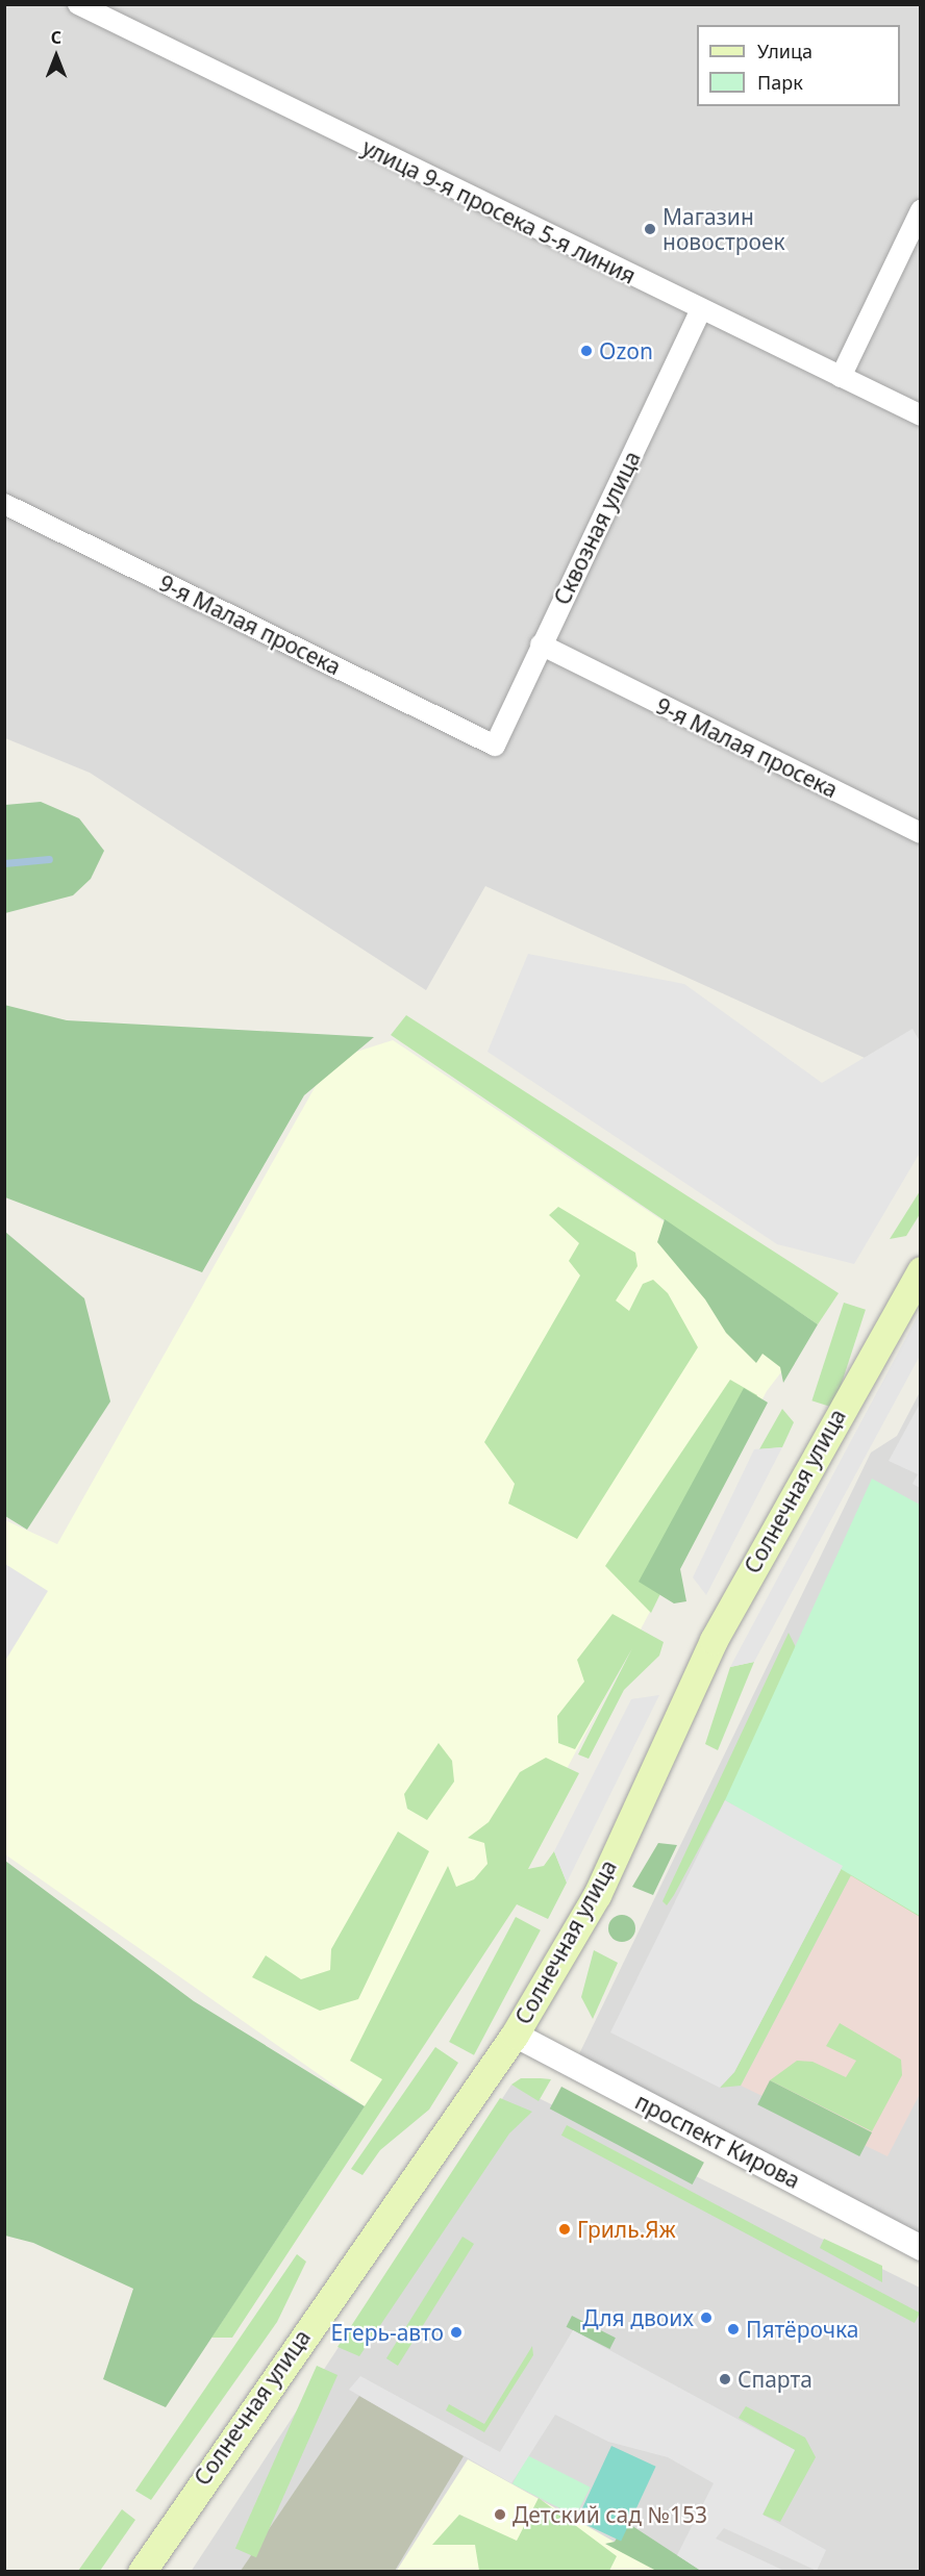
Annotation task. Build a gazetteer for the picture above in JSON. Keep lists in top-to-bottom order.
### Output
{
  "streets": {
    "main road": ["Солнечная улица"],
    "street": [
      "улица 9-я просека 5-я линия",
      "Сквозная улица",
      "9-я Малая просека",
      "проспект Кирова"
    ]
  },
  "crossings": [
    ["улица 9-я просека 5-я линия", "Сквозная улица"],
    ["Сквозная улица", "9-я Малая просека"],
    ["Солнечная улица", "проспект Кирова"]
  ],
  "places": [
    "Магазин новостроек",
    "Ozon",
    "Гриль.Яж",
    "Для двоих",
    "Пятёрочка",
    "Егерь-авто",
    "Спарта",
    "Детский сад №153"
  ],
  "legend": ["Улица", "Парк"],
  "north": "top"
}
